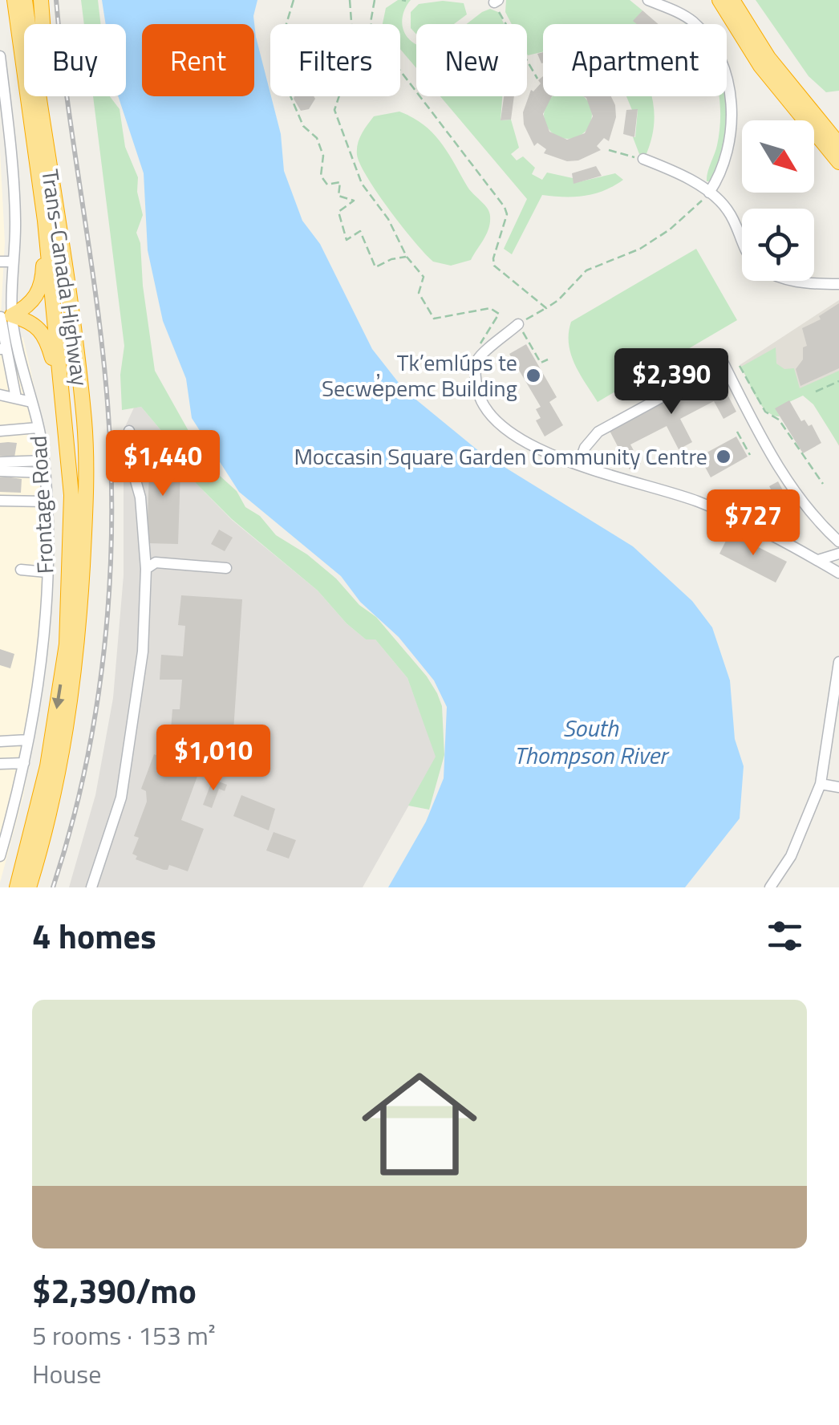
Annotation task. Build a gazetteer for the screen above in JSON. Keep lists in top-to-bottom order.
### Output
{
  "streets": {
    "highway": ["Trans-Canada Highway"],
    "street": ["Frontage Road"]
  },
  "water": ["South Thompson River"],
  "places": ["Tk’emlúps te Secwe̓pemc Building", "Moccasin Square Garden Community Centre"],
  "north": "bottom right",
  "page": {
    "chip": [
      "Buy",
      "Rent",
      "Filters",
      "New",
      "Apartment"
    ],
    "price": [
      "$2,390",
      "$1,440",
      "$727",
      "$1,010"
    ],
    "heading": "4 homes",
    "list": [
      {
        "name": "$2,390/mo",
        "note": "5 rooms · 153 m² · House"
      }
    ]
  }
}
